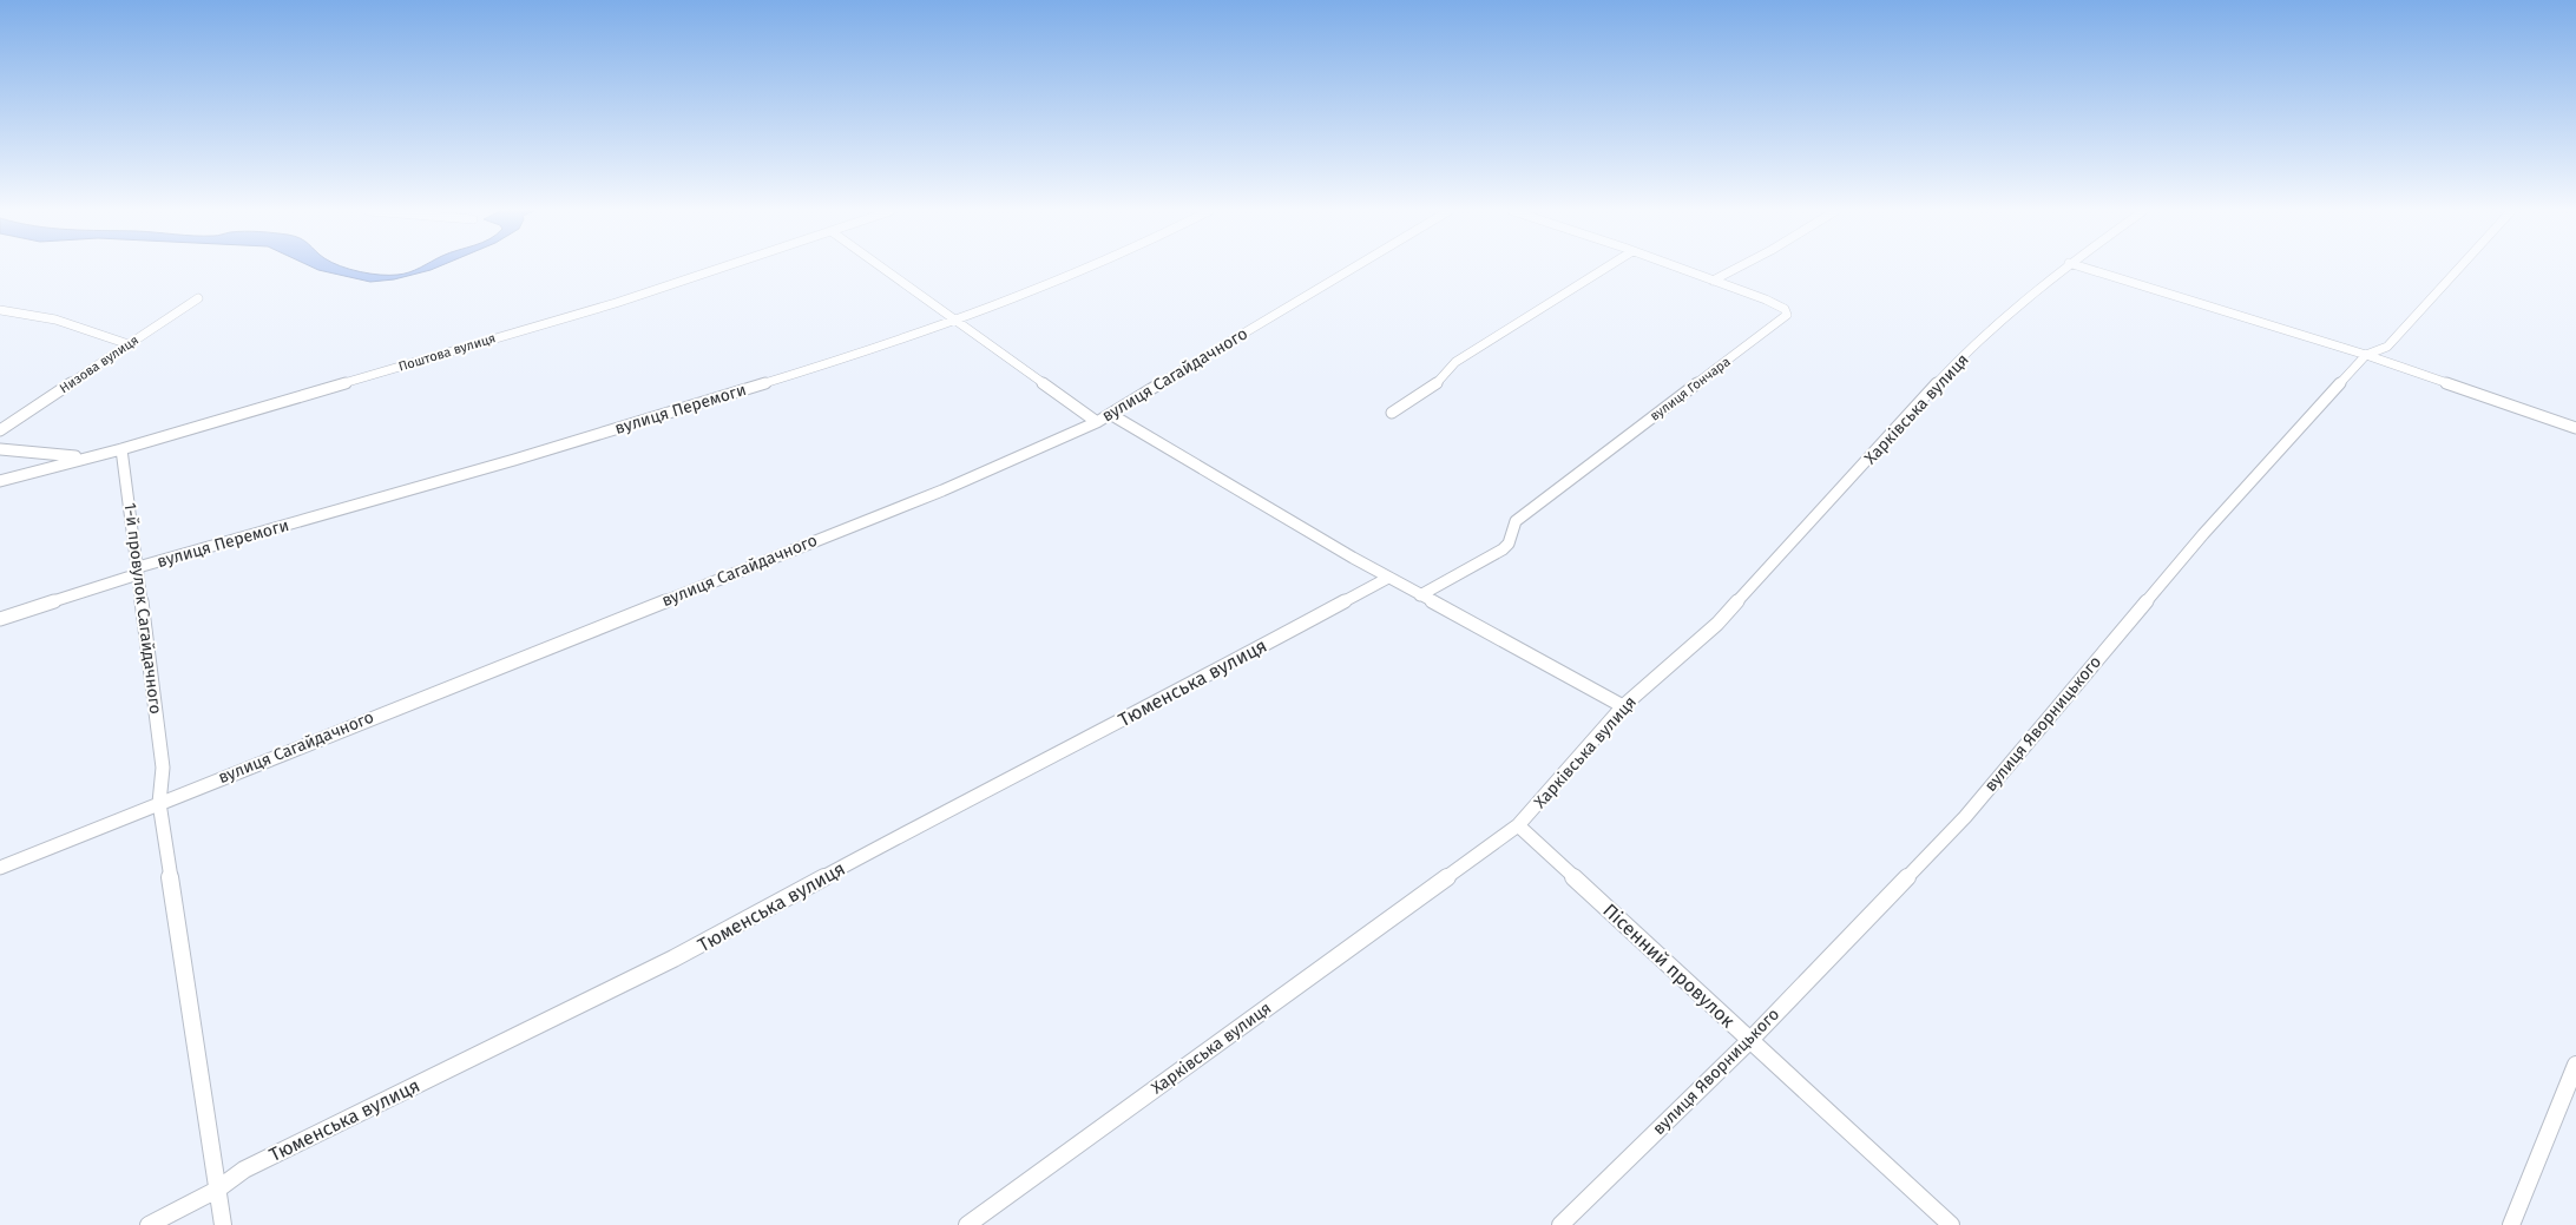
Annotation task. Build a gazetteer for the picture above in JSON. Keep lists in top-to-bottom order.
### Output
{
  "streets": {
    "street": [
      "Поштова вулиця",
      "Низова вулиця",
      "вулиця Сагайдачного",
      "вулиця Гончара",
      "вулиця Перемоги",
      "Харківська вулиця",
      "1-й провулок Сагайдачного",
      "Тюменська вулиця",
      "вулиця Яворницького",
      "Пісенний провулок"
    ]
  },
  "crossings": [
    ["Поштова вулиця", "1-й провулок Сагайдачного"],
    ["вулиця Сагайдачного", "1-й провулок Сагайдачного"],
    ["вулиця Перемоги", "1-й провулок Сагайдачного"],
    ["Харківська вулиця", "Пісенний провулок"],
    ["1-й провулок Сагайдачного", "Тюменська вулиця"],
    ["вулиця Яворницького", "Пісенний провулок"]
  ]
}
